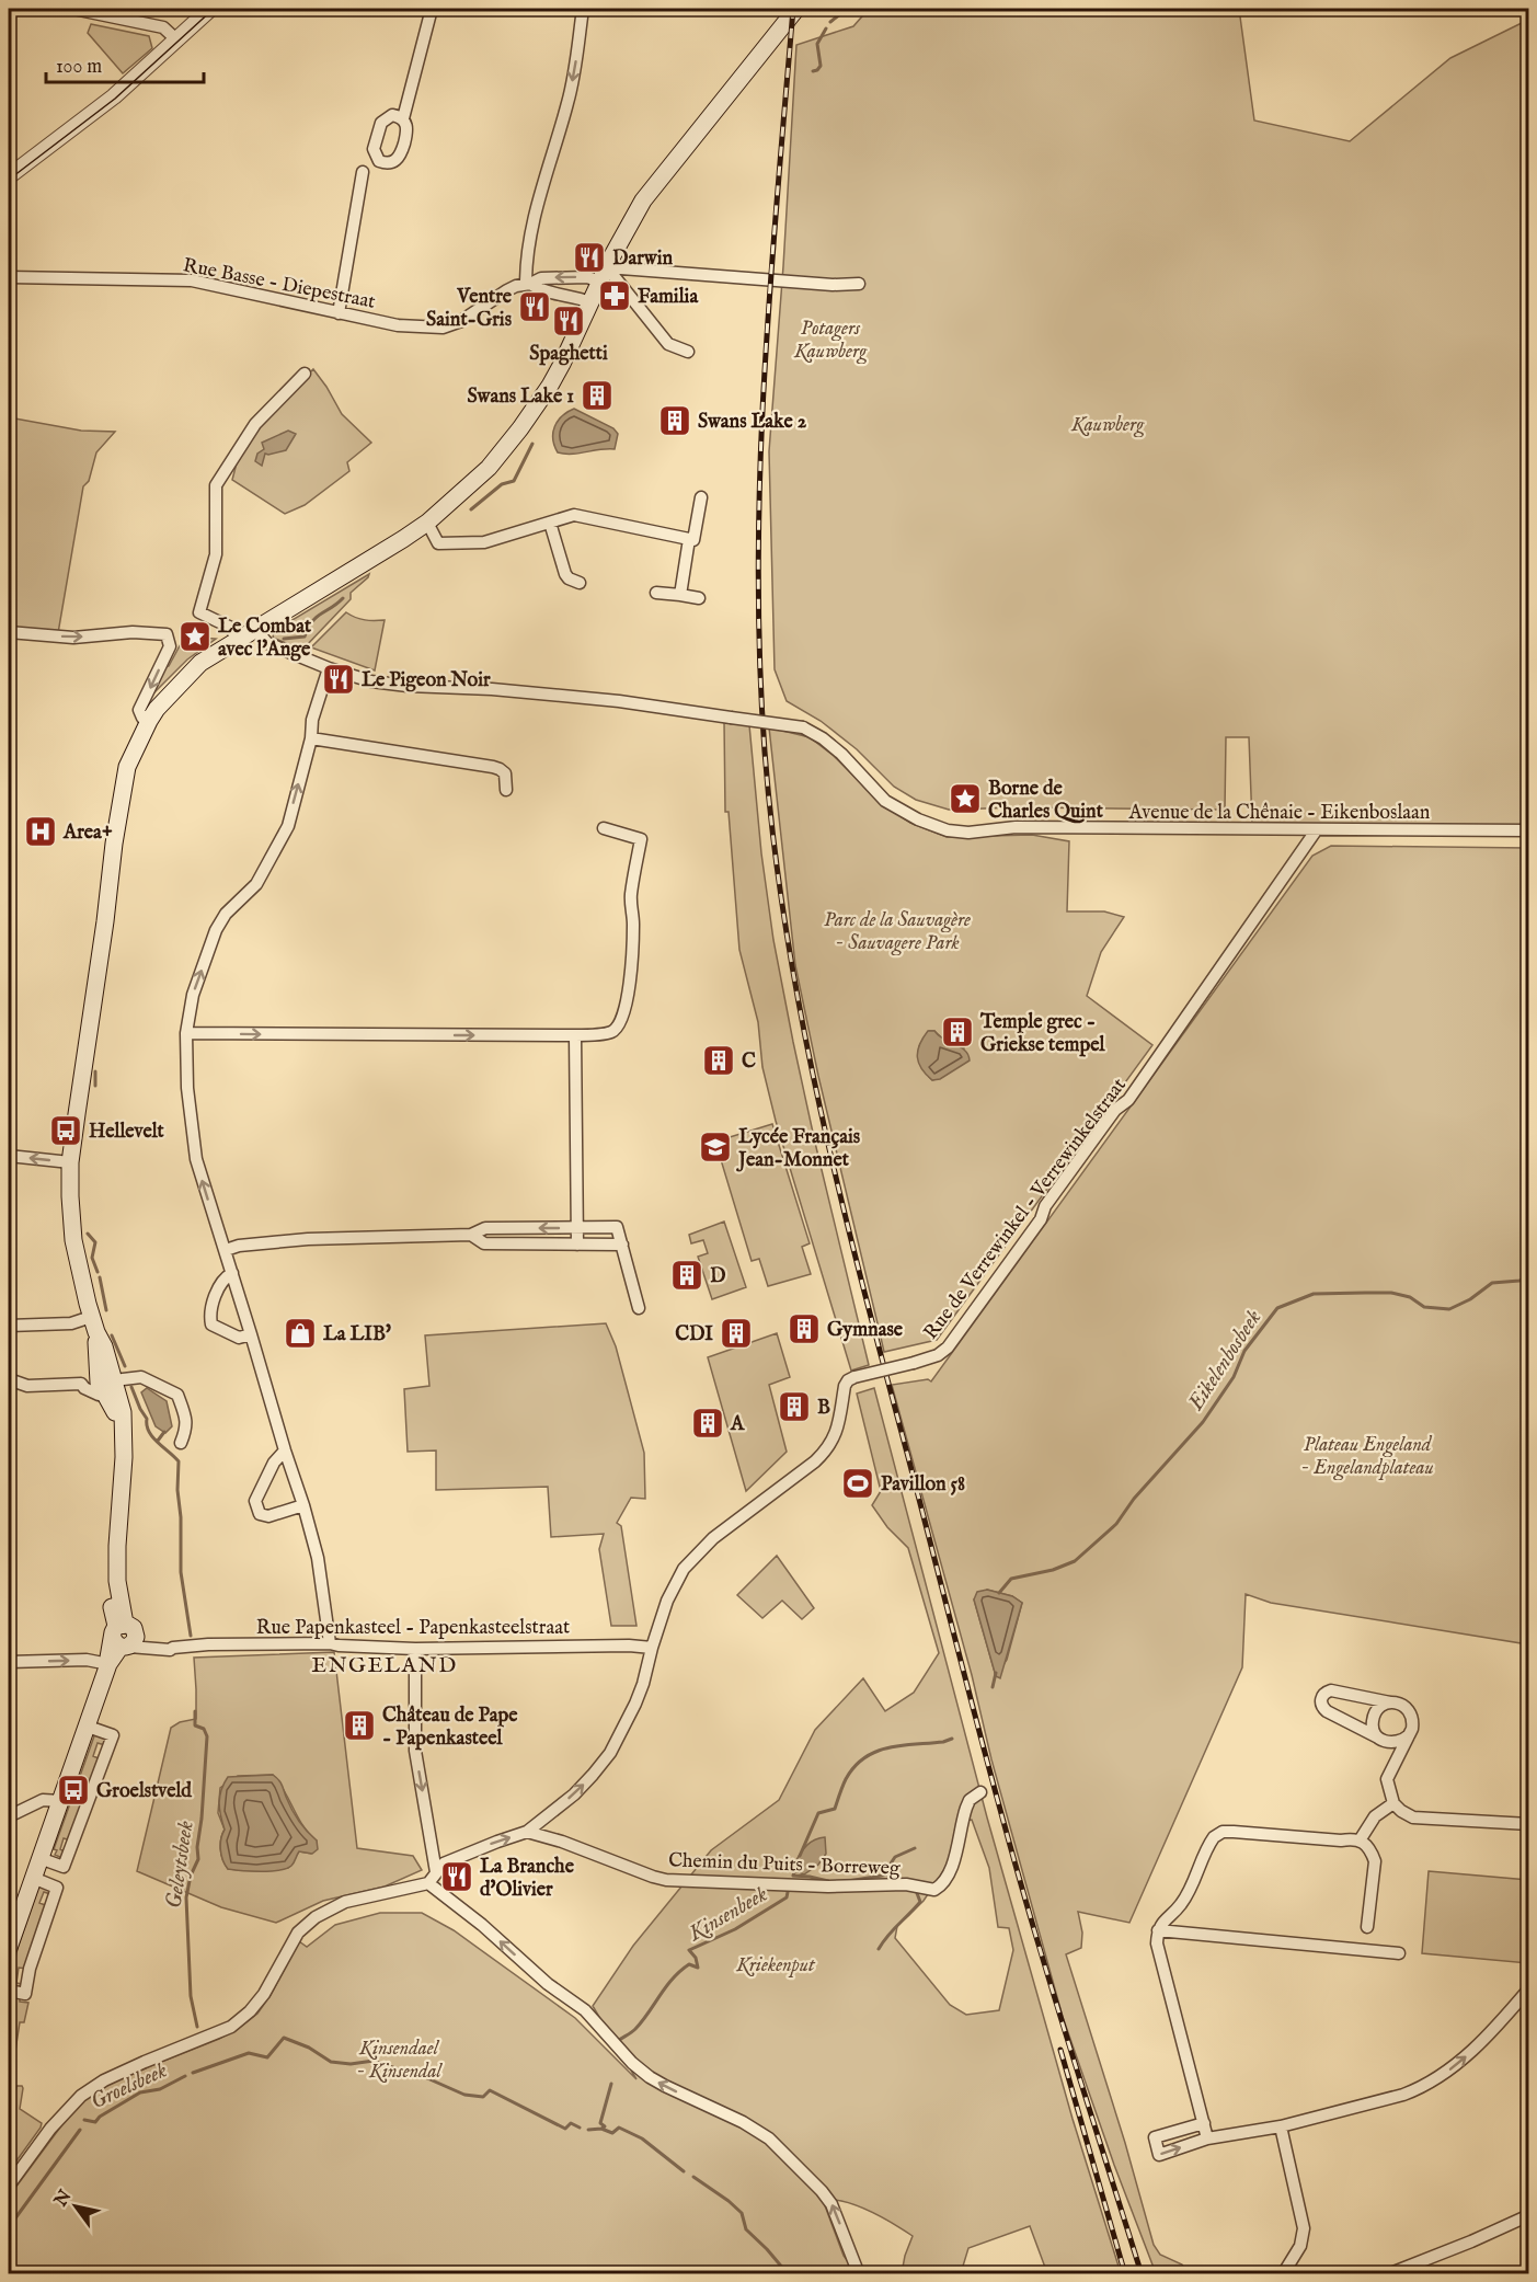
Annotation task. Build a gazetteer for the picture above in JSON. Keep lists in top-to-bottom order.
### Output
{
  "streets": {
    "street": [
      "Rue Basse - Diepestraat",
      "Avenue de la Chênaie - Eikenboslaan",
      "Rue de Verrewinkel - Verrewinkelstraat",
      "Rue Papenkasteel - Papenkasteelstraat",
      "Chemin du Puits - Borreweg"
    ]
  },
  "crossings": [
    ["Avenue de la Chênaie - Eikenboslaan", "Rue de Verrewinkel - Verrewinkelstraat"],
    ["Rue de Verrewinkel - Verrewinkelstraat", "Rue Papenkasteel - Papenkasteelstraat"],
    ["Rue de Verrewinkel - Verrewinkelstraat", "Chemin du Puits - Borreweg"]
  ],
  "districts": ["ENGELAND"],
  "water": [
    "Eikelenbosbeek",
    "Geleytsbeek",
    "Kinsenbeek",
    "Groelsbeek"
  ],
  "parks": [
    "Potagers Kauwberg",
    "Kauwberg",
    "Parc de la Sauvagère - Sauvagere Park",
    "Plateau Engeland - Engelandplateau",
    "Kriekenput",
    "Kinsendael - Kinsendal"
  ],
  "places": {
    "restaurant": [
      "Darwin",
      "Ventre Saint-Gris",
      "Spaghetti",
      "Le Pigeon Noir",
      "La Branche d'Olivier"
    ],
    "pharmacy": ["Familia"],
    "building": [
      "Swans Lake 1",
      "Swans Lake 2",
      "Temple grec - Griekse tempel",
      "C",
      "D",
      "Gymnase",
      "CDI",
      "B",
      "A",
      "Château de Pape - Papenkasteel"
    ],
    "place": ["Le Combat avec l'Ange", "Borne de Charles Quint"],
    "hospital": ["Area+"],
    "bus stop": ["Hellevelt", "Groelstveld"],
    "school or university": ["Lycée Français Jean-Monnet"],
    "shop": ["La LIB'"],
    "sports": ["Pavillon 58"]
  },
  "scale_bar": "100 m",
  "north": "top left"
}
